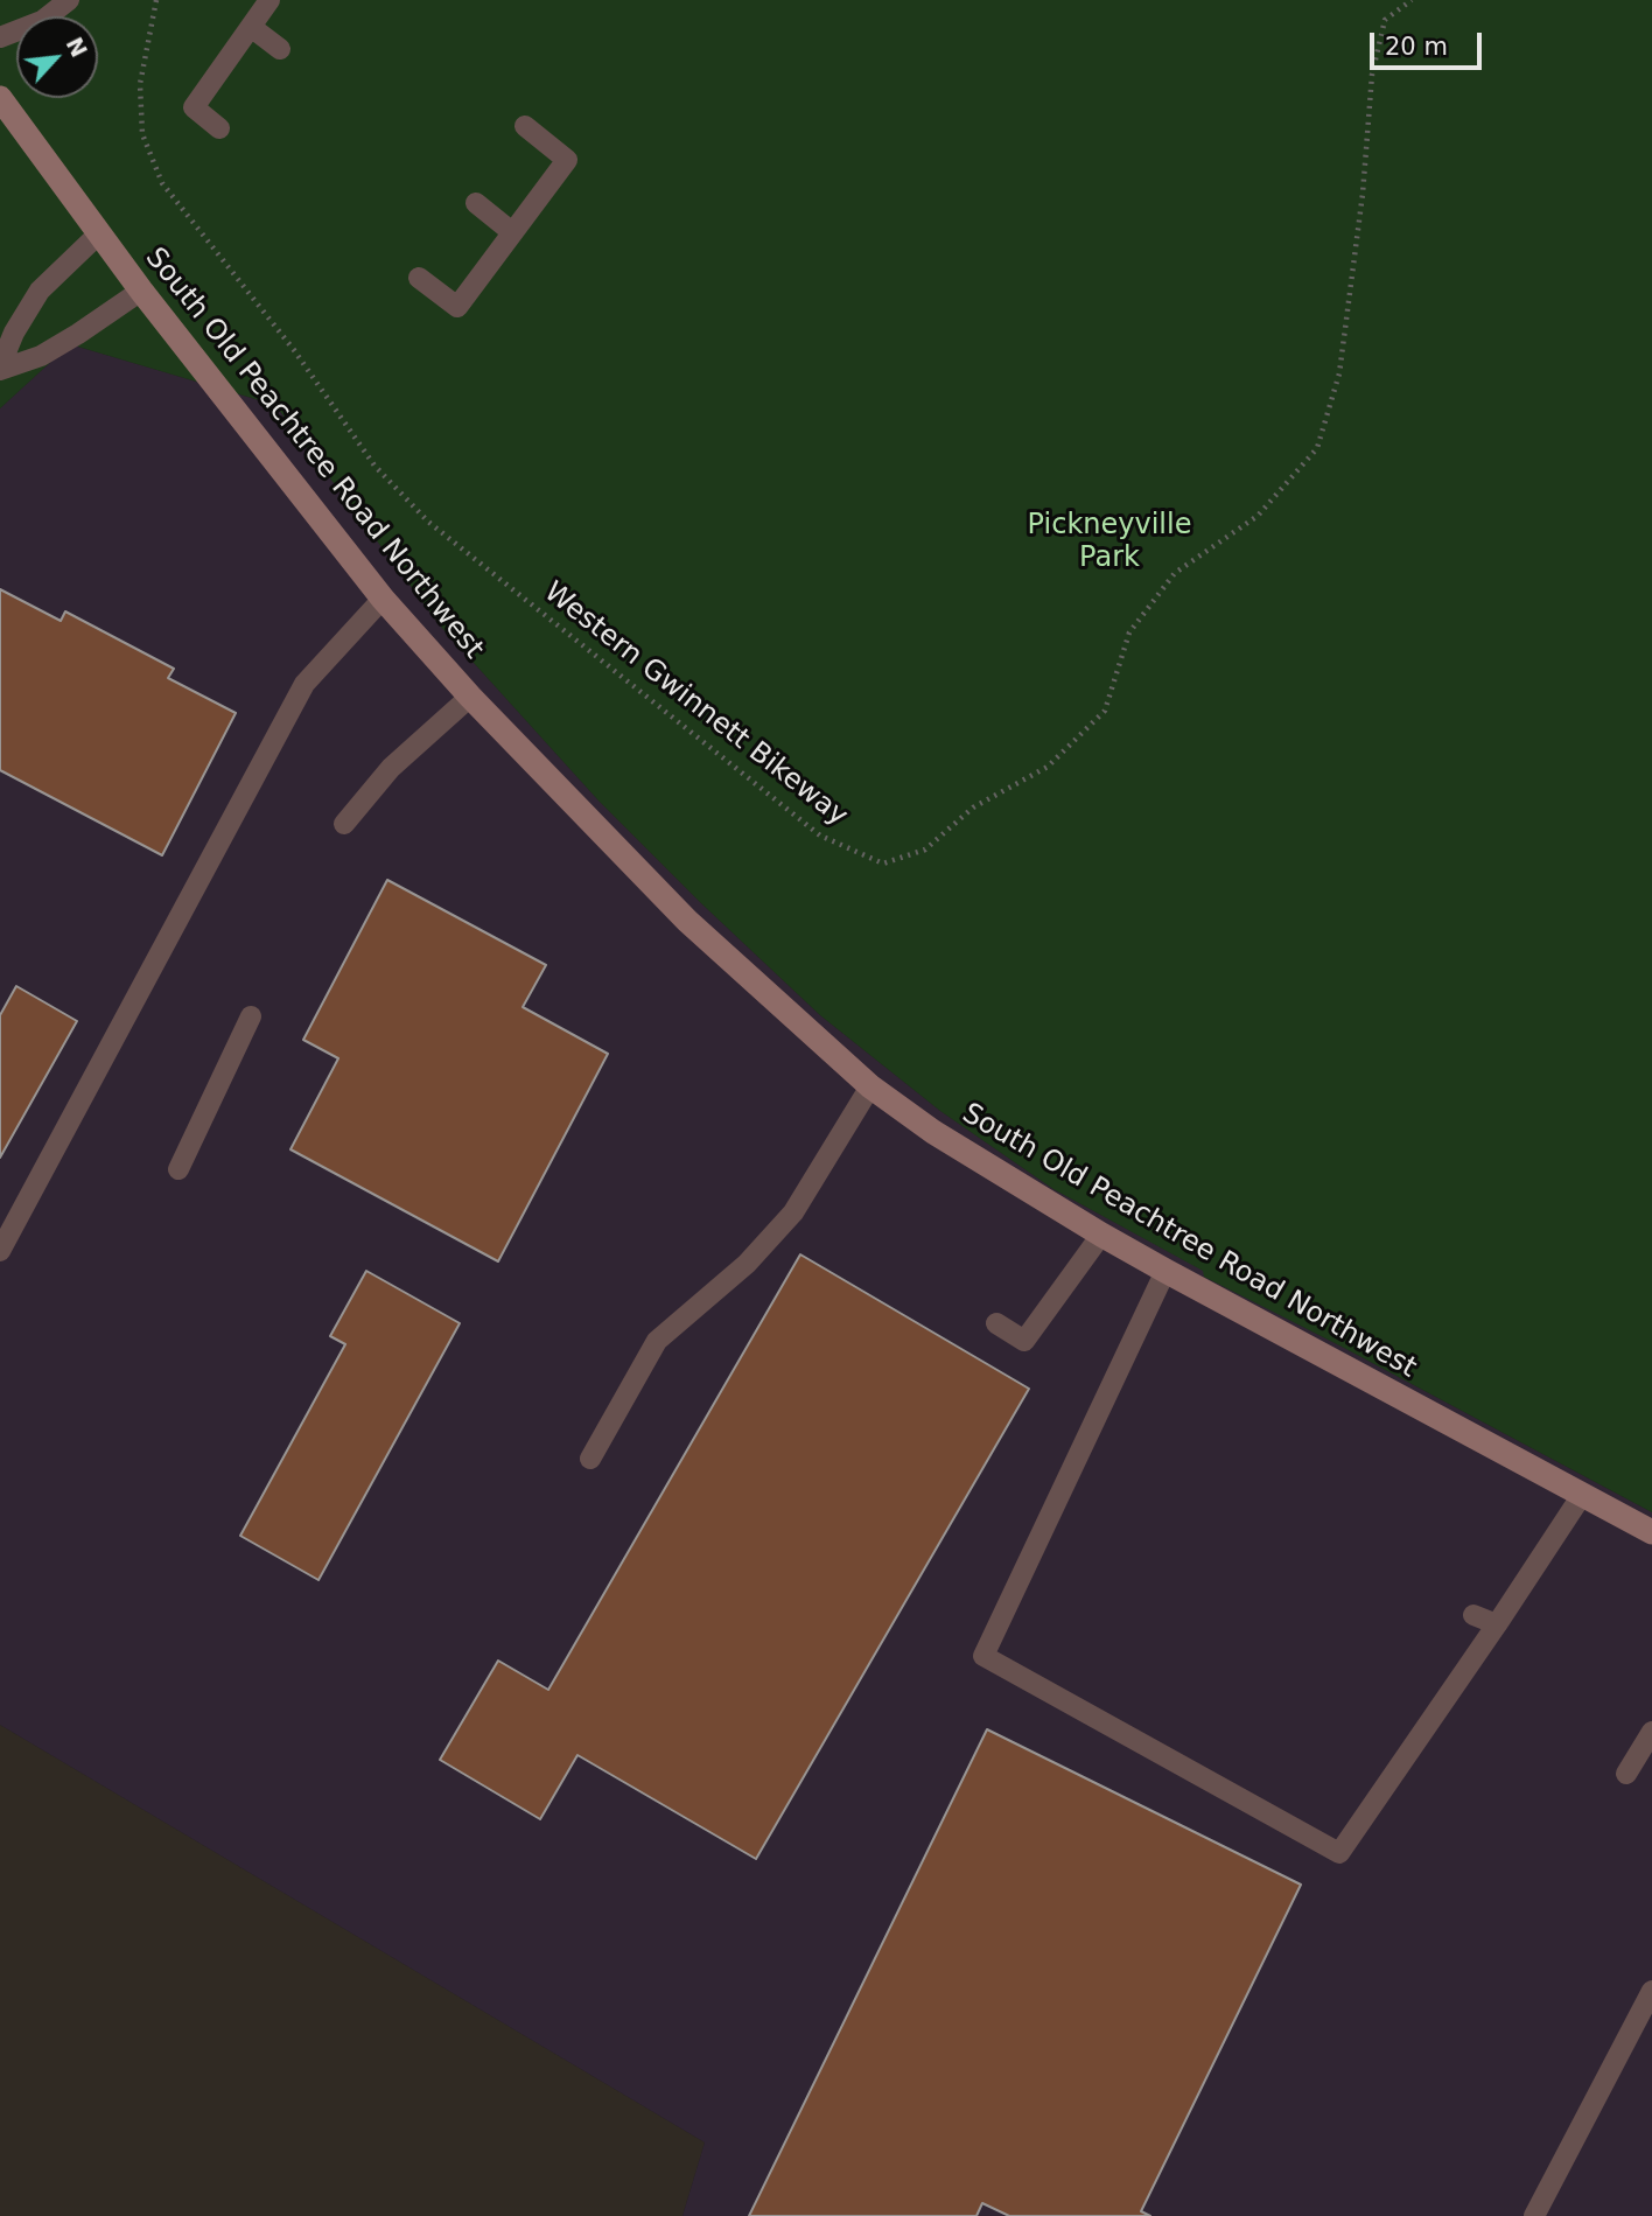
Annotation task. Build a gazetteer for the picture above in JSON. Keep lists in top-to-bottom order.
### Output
{
  "streets": {
    "street": ["South Old Peachtree Road Northwest"],
    "path": ["Western Gwinnett Bikeway"]
  },
  "parks": ["Pickneyville Park"],
  "scale_bar": "20 m",
  "north": "top right"
}
